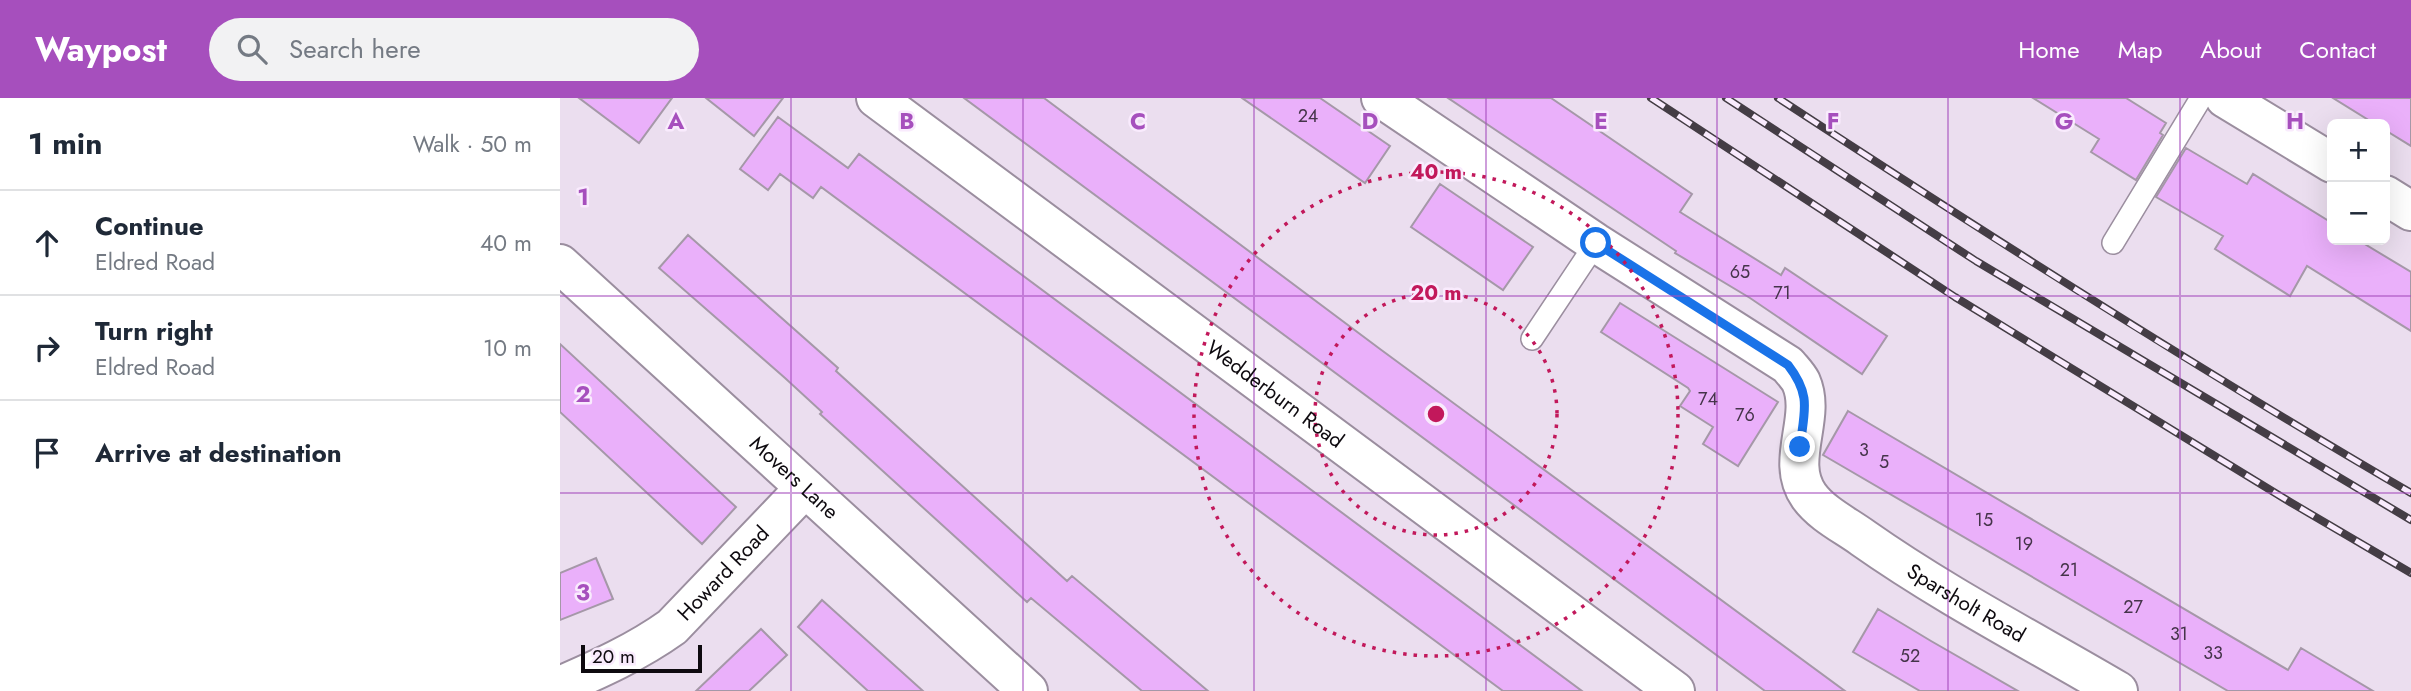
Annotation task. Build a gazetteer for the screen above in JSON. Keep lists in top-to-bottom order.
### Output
{
  "streets": {
    "street": [
      "Wedderburn Road",
      "Movers Lane",
      "Howard Road",
      "Sparsholt Road"
    ]
  },
  "crossings": [
    ["Movers Lane", "Howard Road"]
  ],
  "house_numbers": [
    "24",
    "65",
    "71",
    "74",
    "76",
    "3",
    "5",
    "15",
    "19",
    "21",
    "27",
    "31",
    "33",
    "52"
  ],
  "scale_bar": "20 m",
  "page": {
    "header": "Waypost",
    "search": "Search here",
    "nav": [
      "Home",
      "Map",
      "About",
      "Contact"
    ],
    "heading": ["1 min", "Walk · 50 m"],
    "map_buttons": ["+", "−"],
    "list": [
      ["Continue", "Eldred Road", "40 m"],
      ["Turn right", "Eldred Road", "10 m"],
      "Arrive at destination"
    ],
    "scale": "20 m"
  },
  "grid": {
    "columns": [
      "A",
      "B",
      "C",
      "D",
      "E",
      "F",
      "G",
      "H"
    ],
    "rows": ["1", "2", "3"]
  },
  "rings": ["40 m", "20 m"]
}
